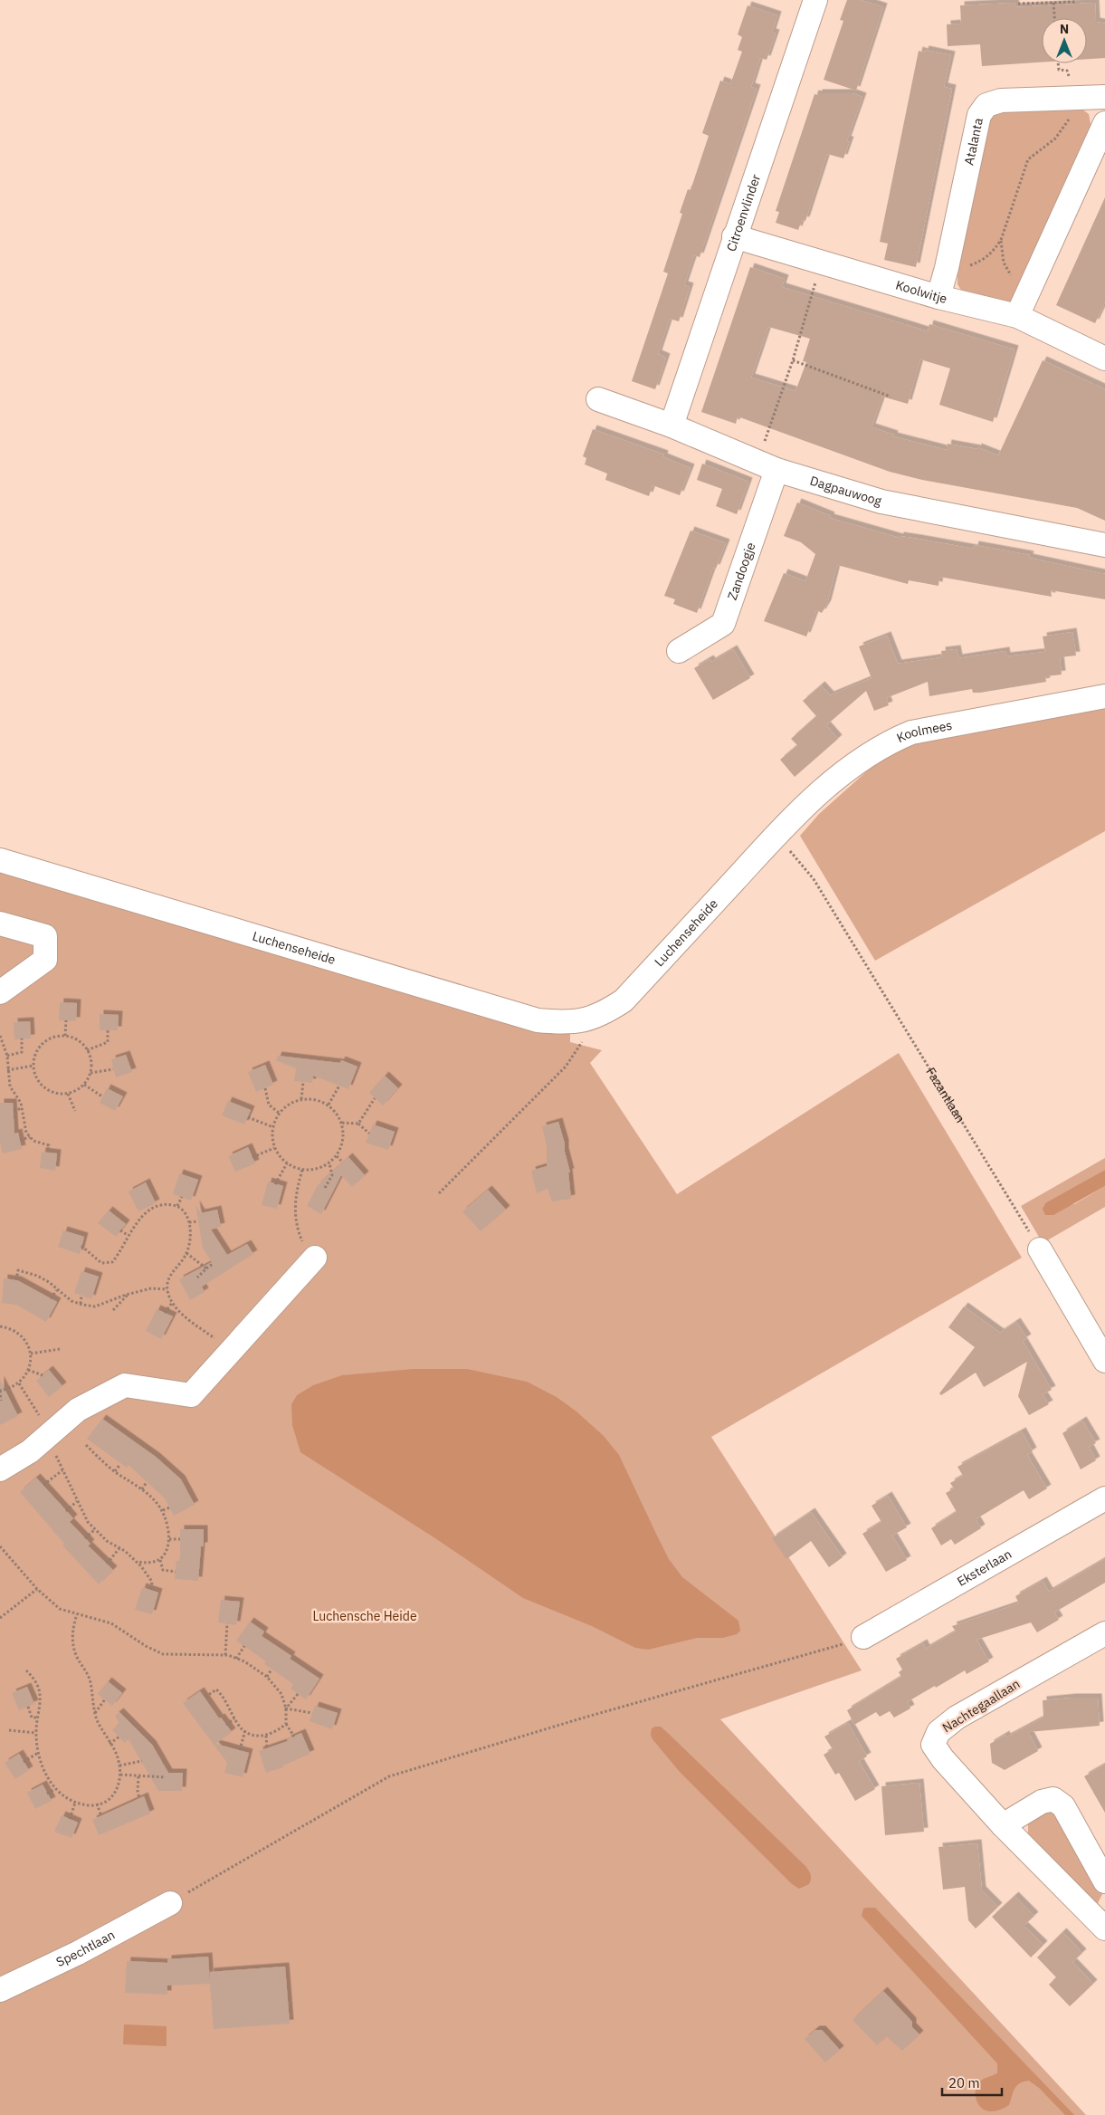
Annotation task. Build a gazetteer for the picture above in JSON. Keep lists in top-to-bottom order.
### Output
{
  "streets": {
    "street": [
      "Atalanta",
      "Citroenvlinder",
      "Koolwitje",
      "Dagpauwoog",
      "Zandoogje",
      "Koolmees",
      "Luchenseheide",
      "Eksterlaan",
      "Nachtegaallaan",
      "Spechtlaan"
    ],
    "path": ["Fazantlaan"]
  },
  "crossings": [
    ["Atalanta", "Koolwitje"],
    ["Citroenvlinder", "Koolwitje"],
    ["Citroenvlinder", "Dagpauwoog"],
    ["Dagpauwoog", "Zandoogje"],
    ["Koolmees", "Luchenseheide"],
    ["Koolmees", "Fazantlaan"],
    ["Luchenseheide", "Fazantlaan"]
  ],
  "parks": ["Luchensche Heide"],
  "scale_bar": "20 m",
  "north": "top"
}
